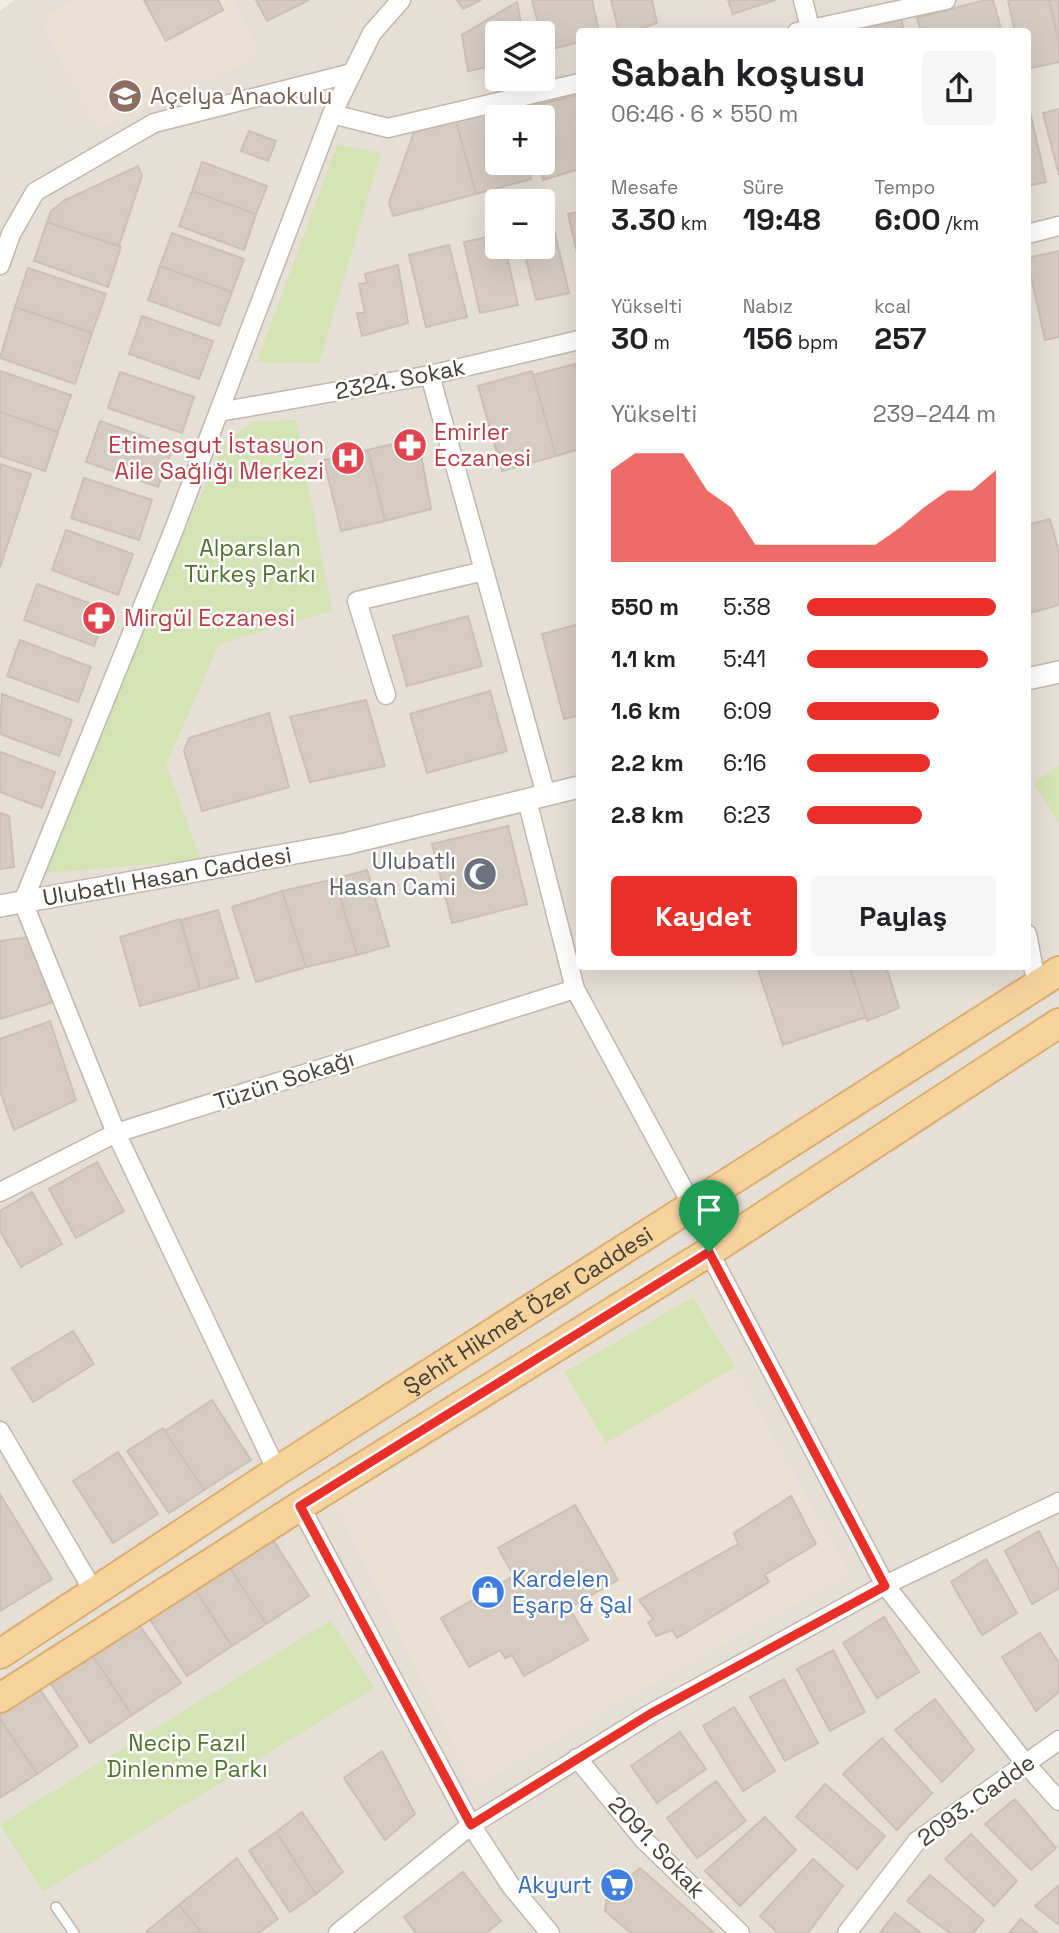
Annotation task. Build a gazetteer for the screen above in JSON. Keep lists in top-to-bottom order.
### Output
{
  "streets": {
    "main road": ["Şehit Hikmet Özer Caddesi"],
    "street": [
      "2324. Sokak",
      "Ulubatlı Hasan Caddesi",
      "Tüzün Sokağı",
      "2093. Cadde",
      "2091. Sokak"
    ]
  },
  "parks": ["Alparslan Türkeş Parkı", "Necip Fazıl Dinlenme Parkı"],
  "places": {
    "school or university": ["Açelya Anaokulu"],
    "pharmacy": ["Emirler Eczanesi", "Mirgül Eczanesi"],
    "hospital": ["Etimesgut İstasyon Aile Sağlığı Merkezi"],
    "mosque": ["Ulubatlı Hasan Cami"],
    "shop": ["Kardelen Eşarp & Şal"],
    "supermarket": ["Akyurt"]
  },
  "page": {
    "map_buttons": ["+", "−"],
    "heading": ["Sabah koşusu", "06:46 · 6 × 550 m"],
    "stats": [
      ["Mesafe", "3.30 km"],
      ["Süre", "19:48"],
      ["Tempo", "6:00 /km"],
      ["Yükselti", "30 m"],
      ["Nabız", "156 bpm"],
      ["kcal", "257"]
    ],
    "chart": ["Yükselti", "239–244 m"],
    "list": [
      {
        "name": "550 m",
        "note": "5:38"
      },
      {
        "name": "1.1 km",
        "note": "5:41"
      },
      {
        "name": "1.6 km",
        "note": "6:09"
      },
      {
        "name": "2.2 km",
        "note": "6:16"
      },
      {
        "name": "2.8 km",
        "note": "6:23"
      }
    ],
    "buttons": ["Kaydet", "Paylaş"]
  }
}
